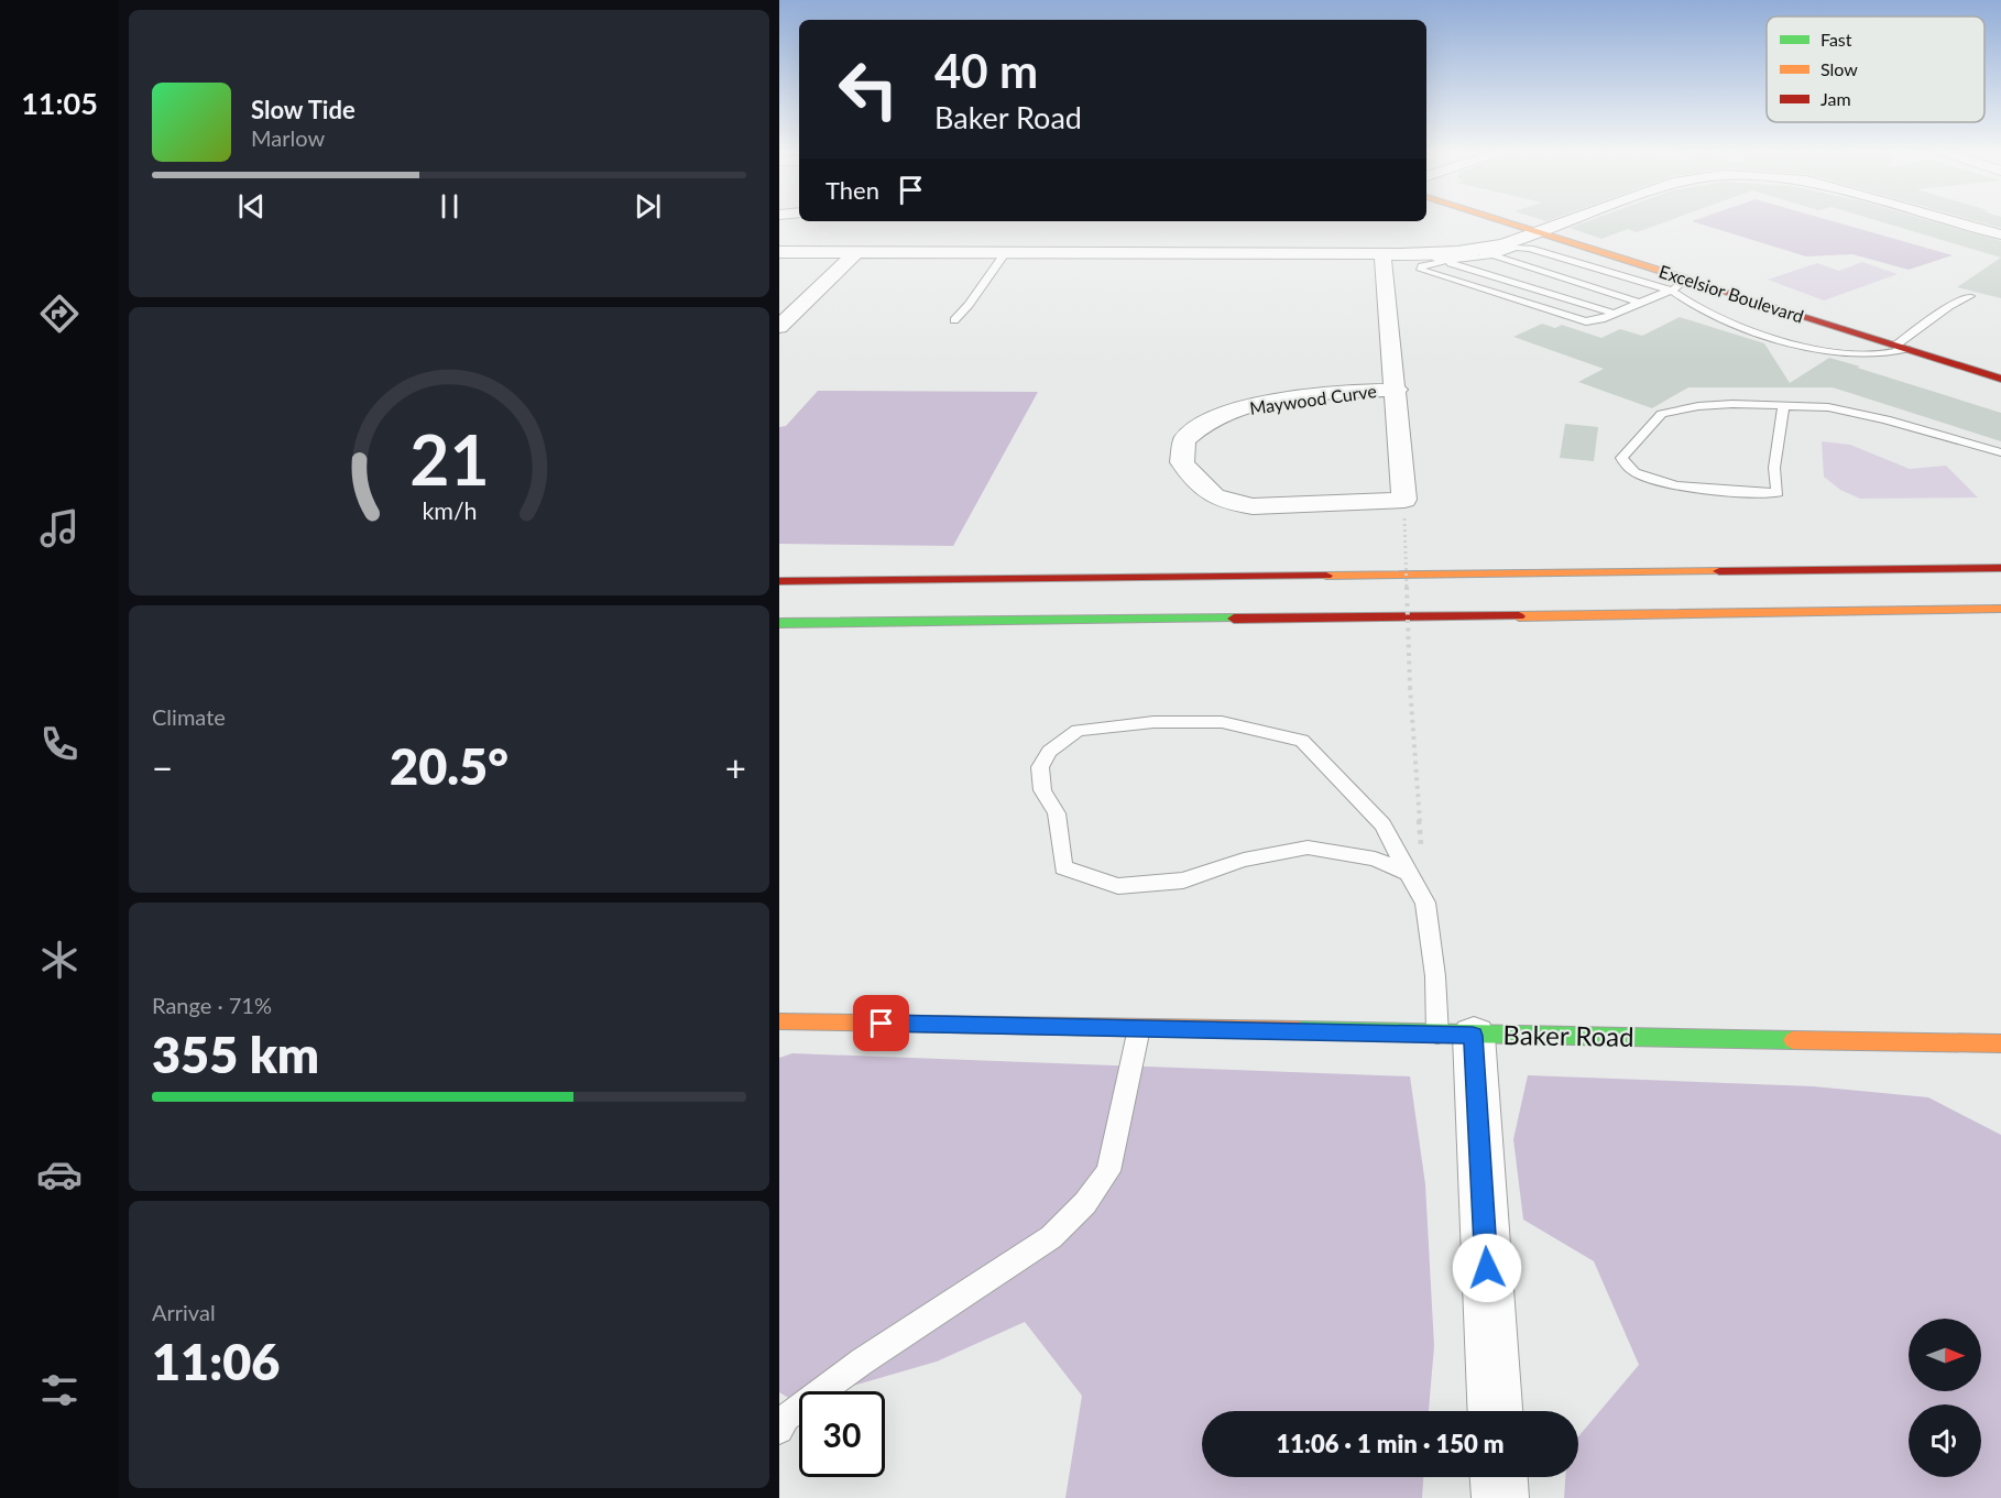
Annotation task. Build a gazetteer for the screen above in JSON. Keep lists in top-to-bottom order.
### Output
{
  "streets": {
    "main road": ["Excelsior Boulevard", "Baker Road"],
    "street": ["Maywood Curve"]
  },
  "legend": ["Fast", "Slow", "Jam"],
  "north": "right",
  "page": {
    "tabs": "11:05",
    "turn": ["40 m", "Baker Road"],
    "song": ["Slow Tide", "Marlow"],
    "then": "Then",
    "tile": [
      "Climate",
      ["Range · 71%", "355 km"],
      ["Arrival", "11:06"]
    ],
    "heat": ["−", "20.5°", "+"],
    "limit": "30",
    "trip": "11:06 · 1 min · 150 m",
    "gauge": ["21", "km/h"]
  }
}
